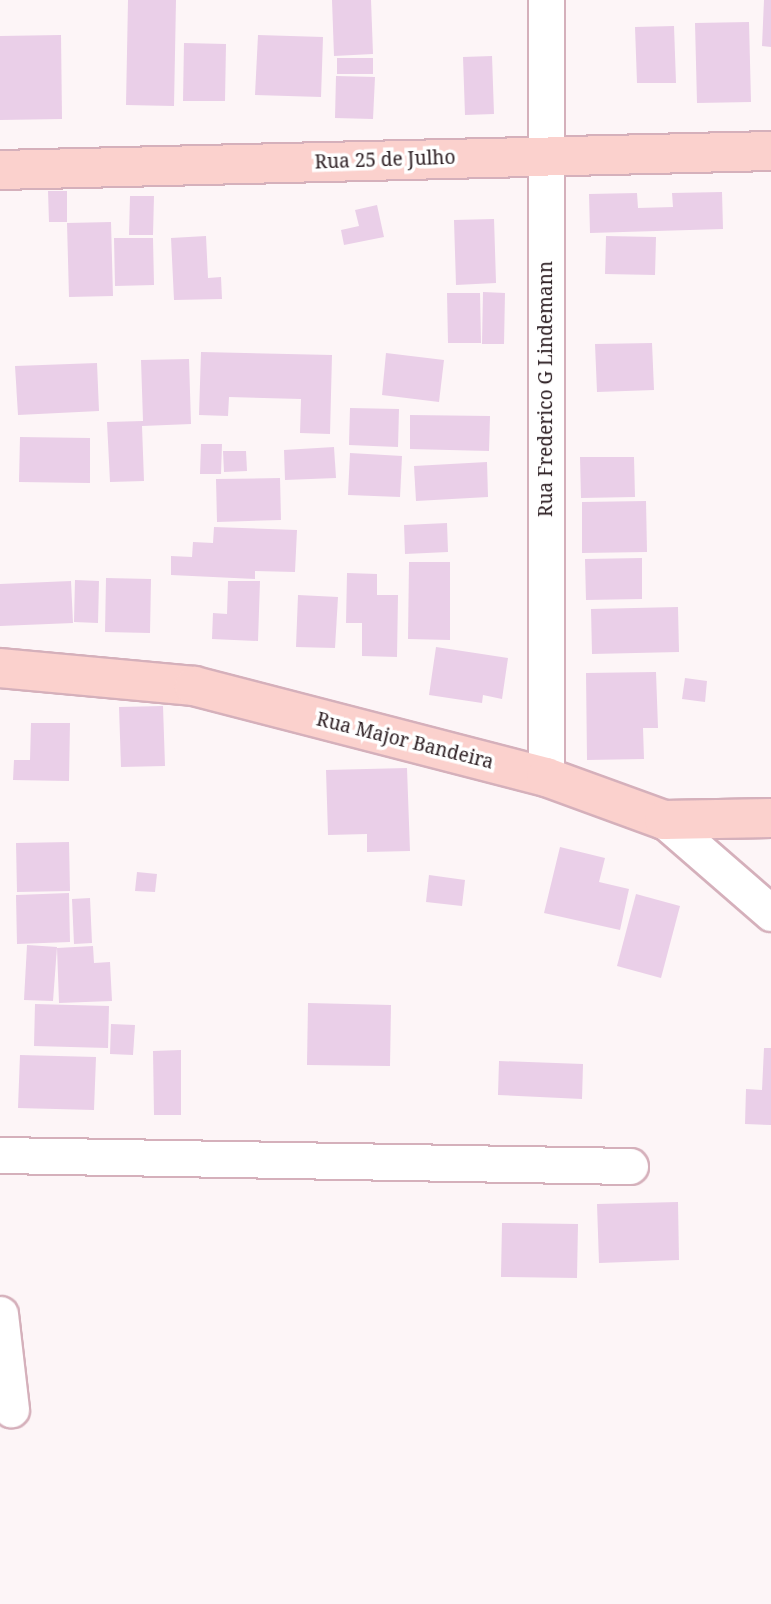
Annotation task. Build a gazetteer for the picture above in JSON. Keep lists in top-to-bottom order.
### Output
{
  "streets": {
    "main road": ["Rua 25 de Julho", "Rua Major Bandeira"],
    "street": ["Rua Frederico G Lindemann"]
  },
  "crossings": [
    ["Rua 25 de Julho", "Rua Frederico G Lindemann"],
    ["Rua Frederico G Lindemann", "Rua Major Bandeira"]
  ]
}
